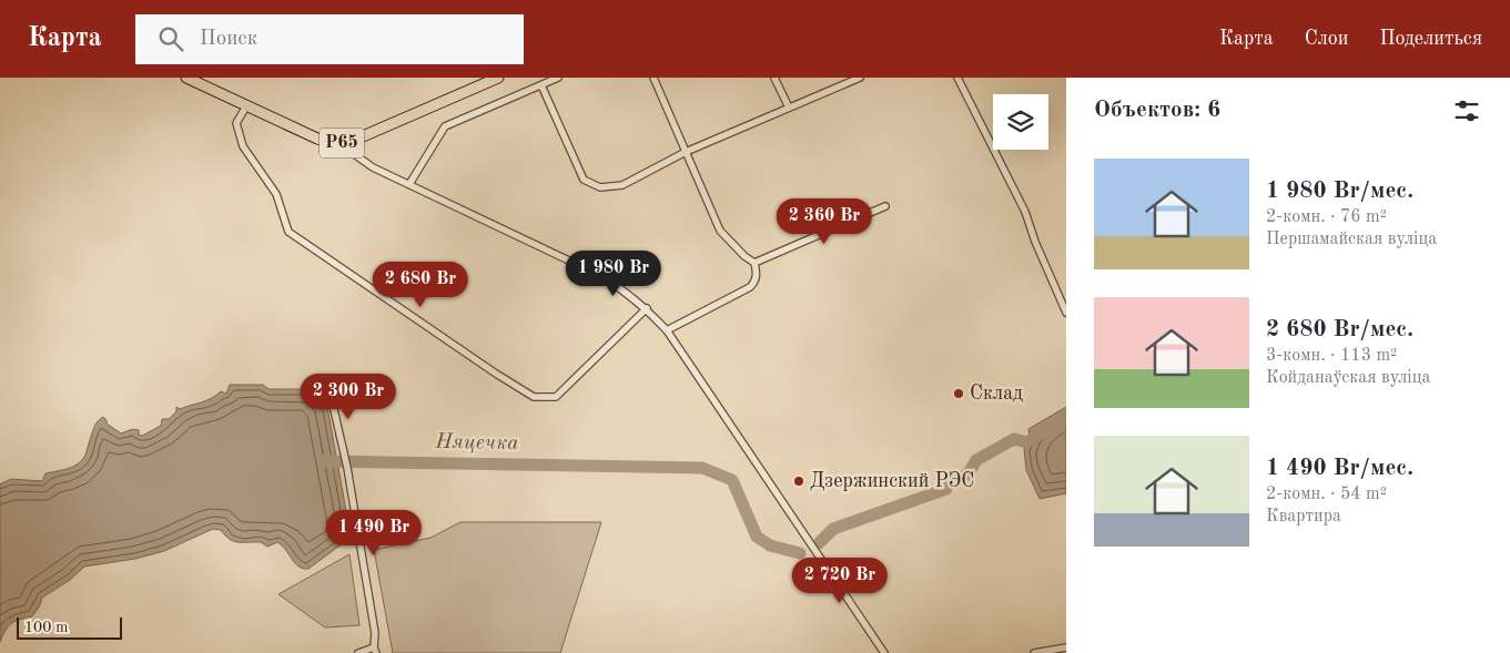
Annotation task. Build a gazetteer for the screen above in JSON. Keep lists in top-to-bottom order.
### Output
{
  "streets": {
    "main road": ["Р65"]
  },
  "water": ["Няцечка"],
  "places": ["Склад", "Дзержинский РЭС"],
  "scale_bar": "100 m",
  "page": {
    "header": "Карта",
    "search": "Поиск",
    "nav": ["Карта", "Слои", "Поделиться"],
    "heading": "Объектов: 6",
    "list": [
      {
        "name": "1 980 Br/мес.",
        "note": "2-комн. · 76 m² · Першамайская вуліца"
      },
      {
        "name": "2 680 Br/мес.",
        "note": "3-комн. · 113 m² · Койданаўская вуліца"
      },
      {
        "name": "1 490 Br/мес.",
        "note": "2-комн. · 54 m² · Квартира"
      }
    ],
    "price": [
      "2 360 Br",
      "1 980 Br",
      "2 680 Br",
      "2 300 Br",
      "1 490 Br",
      "2 720 Br"
    ],
    "scale": "100 m"
  }
}
